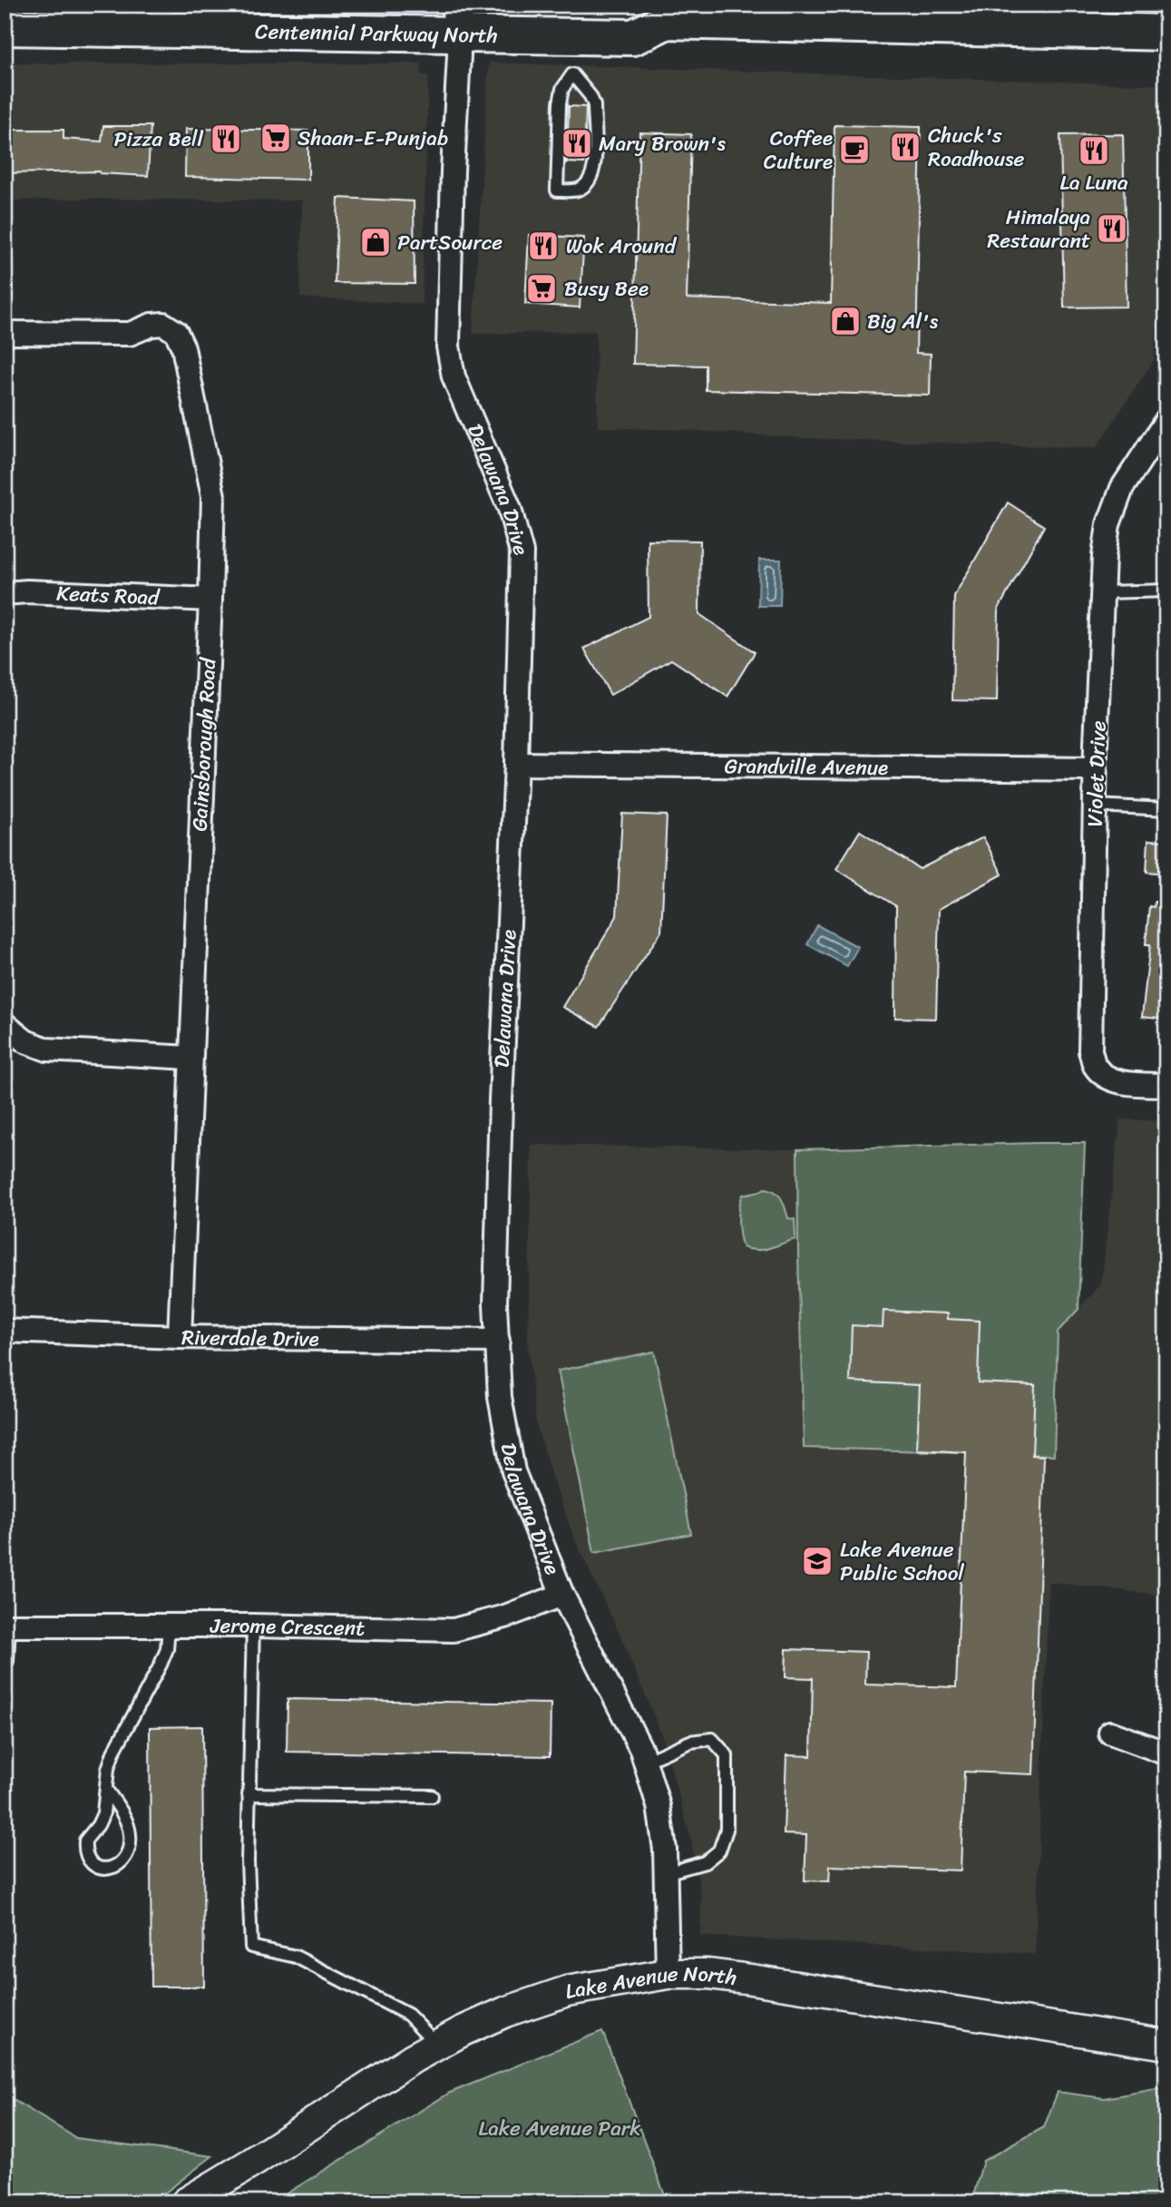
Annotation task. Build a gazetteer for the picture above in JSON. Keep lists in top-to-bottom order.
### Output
{
  "streets": {
    "main road": ["Centennial Parkway North"],
    "street": [
      "Delawana Drive",
      "Keats Road",
      "Gainsborough Road",
      "Grandville Avenue",
      "Violet Drive",
      "Riverdale Drive",
      "Jerome Crescent",
      "Lake Avenue North"
    ]
  },
  "crossings": [
    ["Centennial Parkway North", "Delawana Drive"],
    ["Delawana Drive", "Grandville Avenue"],
    ["Delawana Drive", "Riverdale Drive"],
    ["Delawana Drive", "Jerome Crescent"],
    ["Delawana Drive", "Lake Avenue North"],
    ["Keats Road", "Gainsborough Road"],
    ["Gainsborough Road", "Riverdale Drive"],
    ["Grandville Avenue", "Violet Drive"]
  ],
  "parks": ["Lake Avenue Park"],
  "places": {
    "supermarket": ["Shaan-E-Punjab", "Busy Bee"],
    "restaurant": [
      "Pizza Bell",
      "Mary Brown's",
      "Chuck's Roadhouse",
      "La Luna",
      "Himalaya Restaurant",
      "Wok Around"
    ],
    "cafe": ["Coffee Culture"],
    "shop": ["PartSource", "Big Al's"],
    "school or university": ["Lake Avenue Public School"]
  }
}
